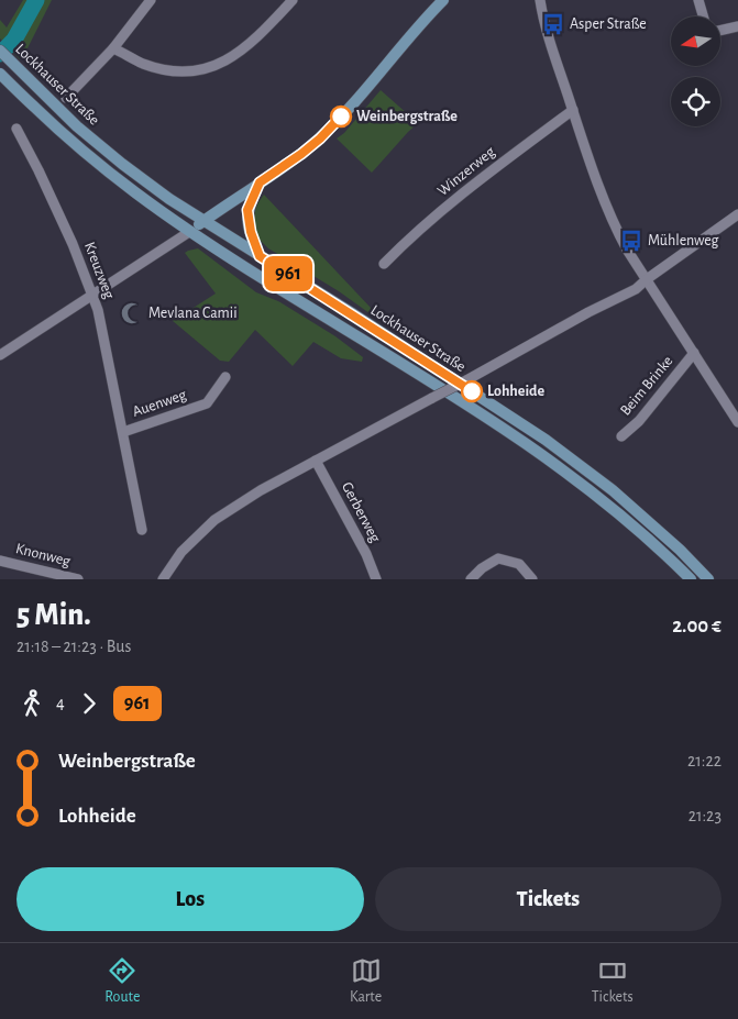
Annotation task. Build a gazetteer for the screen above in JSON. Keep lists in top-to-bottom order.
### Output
{
  "streets": {
    "main road": ["Lockhauser Straße"],
    "street": [
      "Winzerweg",
      "Kreuzweg",
      "Beim Brinke",
      "Auenweg",
      "Gerberweg",
      "Knonweg"
    ]
  },
  "crossings": [
    ["Kreuzweg", "Auenweg"]
  ],
  "places": {
    "bus stop": ["Asper Straße", "Mühlenweg"],
    "other": ["Weinbergstraße", "Lohheide"],
    "mosque": ["Mevlana Camii"]
  },
  "lines": ["bus line 961"],
  "north": "left",
  "page": {
    "on_map": "961",
    "heading": ["5 Min.", "21:18 – 21:23 · Bus", "2.00 €"],
    "legs": ["4", "961"],
    "list": [
      {
        "name": "Weinbergstraße",
        "value": "21:22"
      },
      {
        "name": "Lohheide",
        "value": "21:23"
      }
    ],
    "buttons": ["Los", "Tickets"],
    "tabs": ["Route", "Karte", "Tickets"]
  }
}
